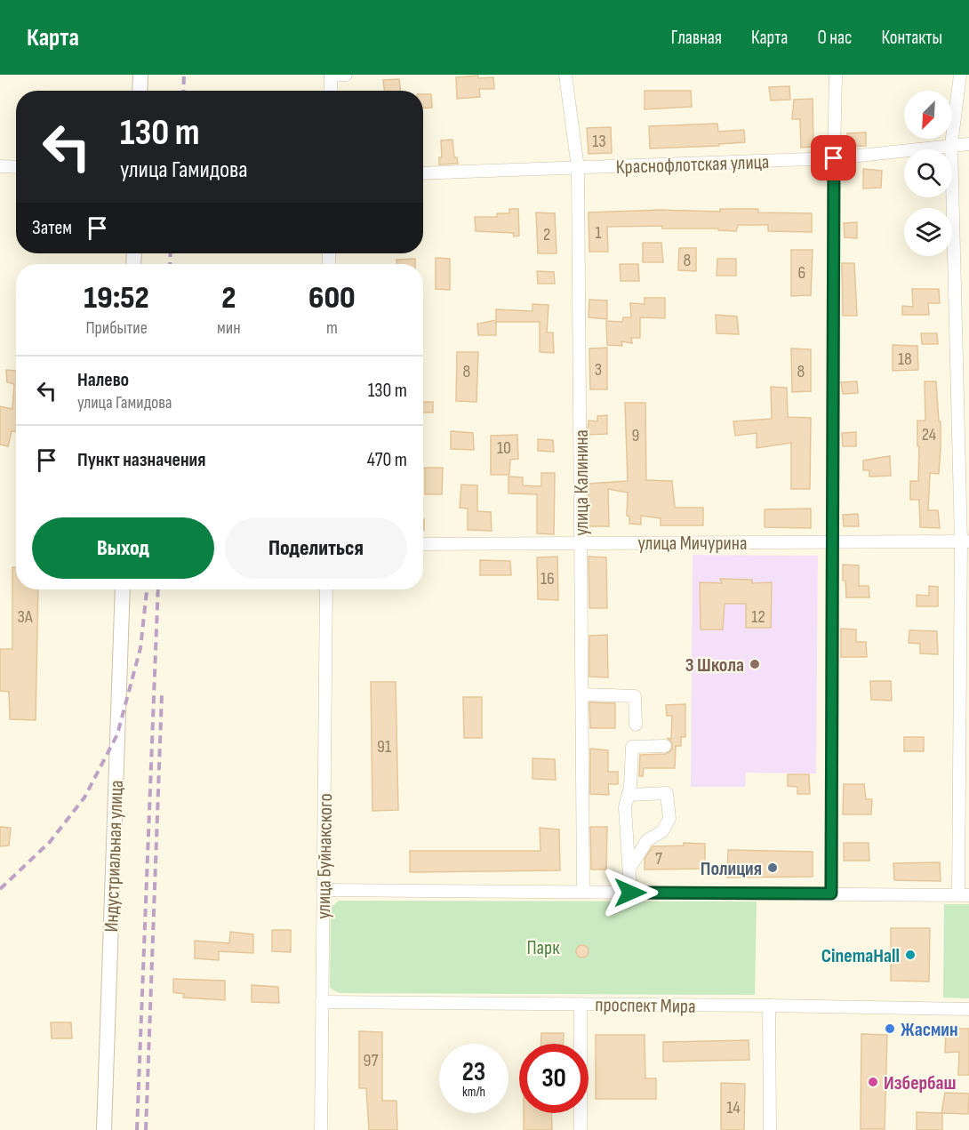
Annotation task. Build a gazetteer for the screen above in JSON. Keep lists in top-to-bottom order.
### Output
{
  "streets": {
    "street": [
      "Краснофлотская улица",
      "улица Калинина",
      "улица Мичурина",
      "Индустриальная улица",
      "улица Буйнакского",
      "проспект Мира"
    ]
  },
  "crossings": [
    ["Краснофлотская улица", "улица Калинина"],
    ["улица Калинина", "улица Мичурина"],
    ["улица Буйнакского", "проспект Мира"]
  ],
  "parks": ["Парк"],
  "places": [
    "3 Школа",
    "Полиция",
    "CinemaHall",
    "Жасмин",
    "Избербаш"
  ],
  "house_numbers": [
    "13",
    "1",
    "2",
    "8",
    "6",
    "18",
    "3",
    "8",
    "8",
    "24",
    "9",
    "10",
    "16",
    "3А",
    "12",
    "91",
    "7",
    "97",
    "14"
  ],
  "north": "bottom left",
  "page": {
    "header": "Карта",
    "nav": [
      "Главная",
      "Карта",
      "О нас",
      "Контакты"
    ],
    "turn": ["130 m", "улица Гамидова"],
    "then": "Затем",
    "eta": [
      "19:52",
      "Прибытие",
      "2",
      "мин",
      "600",
      "m"
    ],
    "list": [
      {
        "name": "Налево",
        "note": "улица Гамидова",
        "value": "130 m"
      },
      {
        "name": "Пункт назначения",
        "value": "470 m"
      }
    ],
    "buttons": ["Выход", "Поделиться"],
    "speed": "23 km/h",
    "limit": "30"
  }
}
